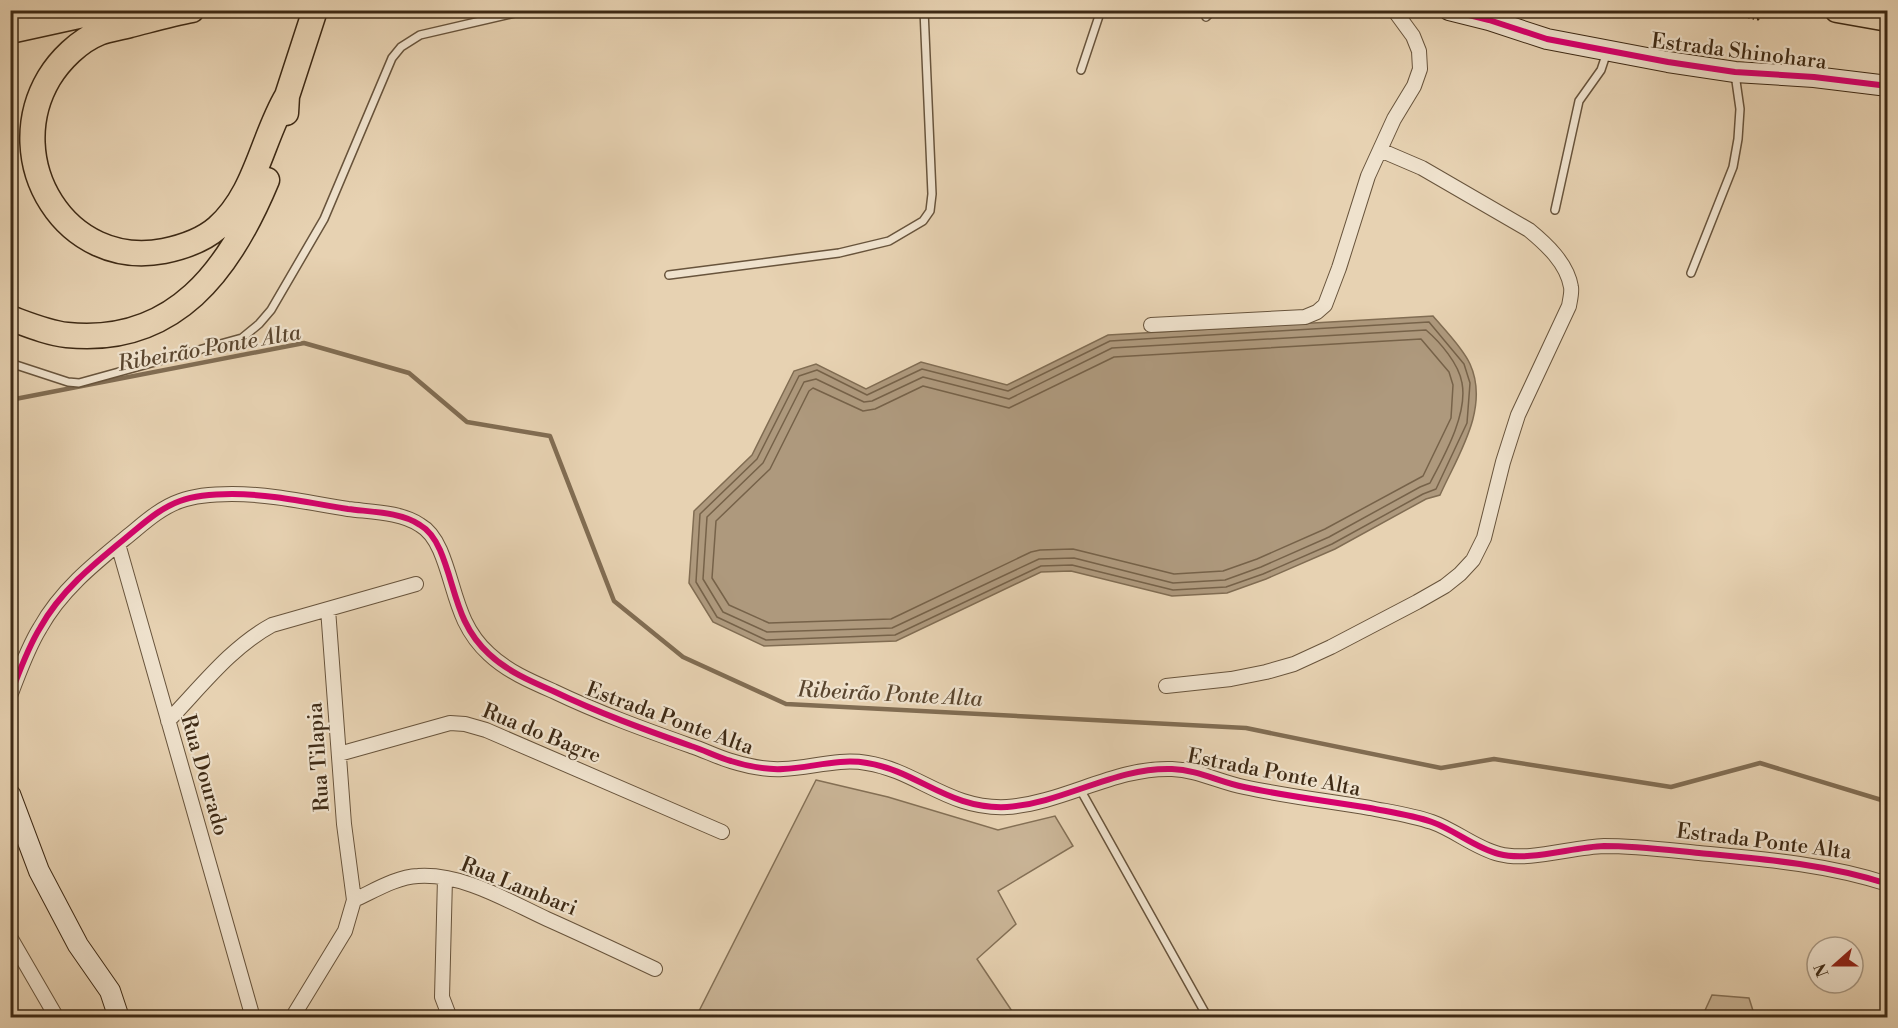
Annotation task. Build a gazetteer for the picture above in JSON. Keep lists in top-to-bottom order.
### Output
{
  "streets": {
    "street": [
      "Estrada Shinohara",
      "Estrada Ponte Alta",
      "Rua do Bagre",
      "Rua Tilapia",
      "Rua Dourado",
      "Rua Lambari"
    ]
  },
  "crossings": [
    ["Estrada Ponte Alta", "Rua Dourado"],
    ["Rua do Bagre", "Rua Tilapia"],
    ["Rua Tilapia", "Rua Lambari"]
  ],
  "water": ["Ribeirão Ponte Alta"],
  "north": "left"
}
